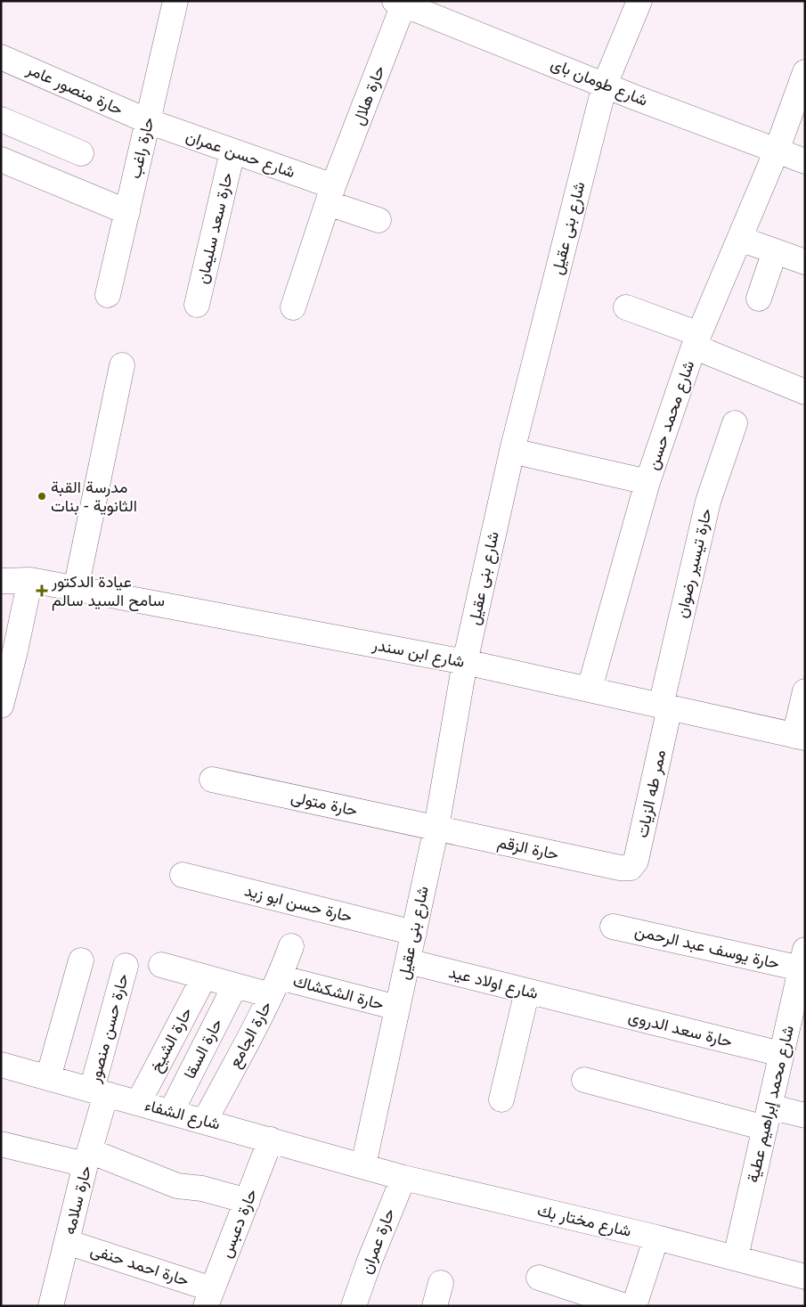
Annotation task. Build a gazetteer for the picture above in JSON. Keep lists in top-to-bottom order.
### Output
{
  "streets": {
    "street": [
      "شارع طومان باى",
      "حارة منصور عامر",
      "حارة هلال",
      "حارة راغب",
      "شارع حسن عمران",
      "حارة سعد سليمان",
      "شارع بنى عقيل",
      "شارع محمد حسن",
      "حارة تيسير رضوان",
      "شارع ابن سندر",
      "ممر طه الزيات",
      "حارة متولى",
      "حارة الزقم",
      "حارة حسن ابو زيد",
      "حارة يوسف عبد الرحمن",
      "شارع اولاد عيد",
      "حارة الشكشاك",
      "حارة حسن منصور",
      "حارة سعد الدروى",
      "حارة الجامع",
      "حارة الشيخ",
      "حارة السقا",
      "شارع محمد إبراهيم عطية",
      "شارع الشفاء",
      "حارة سلامه",
      "شارع مختار بك",
      "حارة دعبس",
      "حارة عمران",
      "حارة احمد حنفى"
    ]
  },
  "crossings": [
    ["شارع طومان باى", "حارة هلال"],
    ["شارع طومان باى", "شارع بنى عقيل"],
    ["شارع طومان باى", "شارع محمد حسن"],
    ["حارة منصور عامر", "حارة راغب"],
    ["حارة منصور عامر", "شارع حسن عمران"],
    ["حارة هلال", "شارع حسن عمران"],
    ["حارة راغب", "شارع حسن عمران"],
    ["شارع حسن عمران", "حارة سعد سليمان"],
    ["شارع بنى عقيل", "شارع ابن سندر"],
    ["شارع بنى عقيل", "حارة متولى"],
    ["شارع بنى عقيل", "حارة الزقم"],
    ["شارع بنى عقيل", "حارة حسن ابو زيد"],
    ["شارع بنى عقيل", "شارع اولاد عيد"],
    ["شارع بنى عقيل", "حارة الشكشاك"],
    ["شارع بنى عقيل", "شارع الشفاء"],
    ["شارع بنى عقيل", "شارع مختار بك"],
    ["شارع محمد حسن", "شارع ابن سندر"],
    ["حارة تيسير رضوان", "شارع ابن سندر"],
    ["حارة تيسير رضوان", "ممر طه الزيات"],
    ["شارع ابن سندر", "ممر طه الزيات"],
    ["ممر طه الزيات", "حارة الزقم"],
    ["حارة متولى", "حارة الزقم"],
    ["حارة يوسف عبد الرحمن", "شارع محمد إبراهيم عطية"],
    ["شارع اولاد عيد", "حارة سعد الدروى"],
    ["حارة الشكشاك", "حارة الجامع"],
    ["حارة الشكشاك", "حارة الشيخ"],
    ["حارة الشكشاك", "حارة السقا"],
    ["حارة حسن منصور", "شارع الشفاء"],
    ["حارة حسن منصور", "حارة سلامه"],
    ["حارة سعد الدروى", "شارع محمد إبراهيم عطية"],
    ["حارة الجامع", "شارع الشفاء"],
    ["حارة الشيخ", "شارع الشفاء"],
    ["حارة السقا", "شارع الشفاء"],
    ["شارع محمد إبراهيم عطية", "شارع مختار بك"],
    ["شارع الشفاء", "حارة سلامه"],
    ["شارع الشفاء", "شارع مختار بك"],
    ["شارع الشفاء", "حارة دعبس"],
    ["حارة سلامه", "حارة احمد حنفى"],
    ["شارع مختار بك", "حارة عمران"],
    ["حارة دعبس", "حارة احمد حنفى"]
  ],
  "places": {
    "other": ["مدرسة القبة الثانوية - بنات"],
    "health": ["عيادة الدكتور سامح السيد سالم"]
  }
}
